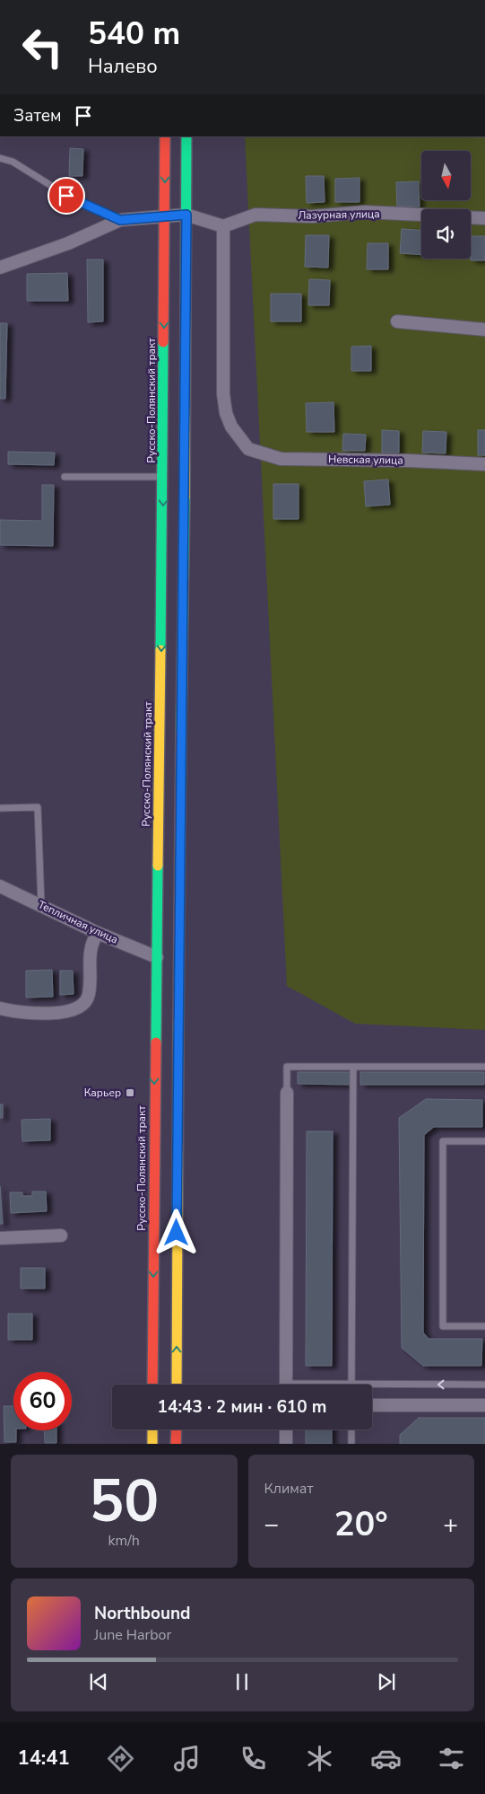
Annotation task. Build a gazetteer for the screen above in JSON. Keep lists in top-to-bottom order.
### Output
{
  "streets": {
    "main road": ["Русско-Полянский тракт"],
    "street": ["Лазурная улица", "Невская улица", "Тепличная улица"]
  },
  "crossings": [
    ["Лазурная улица", "Невская улица"],
    ["Русско-Полянский тракт", "Тепличная улица"]
  ],
  "places": {
    "transit": ["Карьер"]
  },
  "north": "bottom",
  "page": {
    "turn": ["540 m", "Налево"],
    "then": "Затем",
    "limit": "60",
    "trip": "14:43 · 2 мин · 610 m",
    "tile": [
      ["50", "km/h"],
      "Климат"
    ],
    "heat": ["−", "20°", "+"],
    "song": ["Northbound", "June Harbor"],
    "tabs": "14:41"
  }
}
